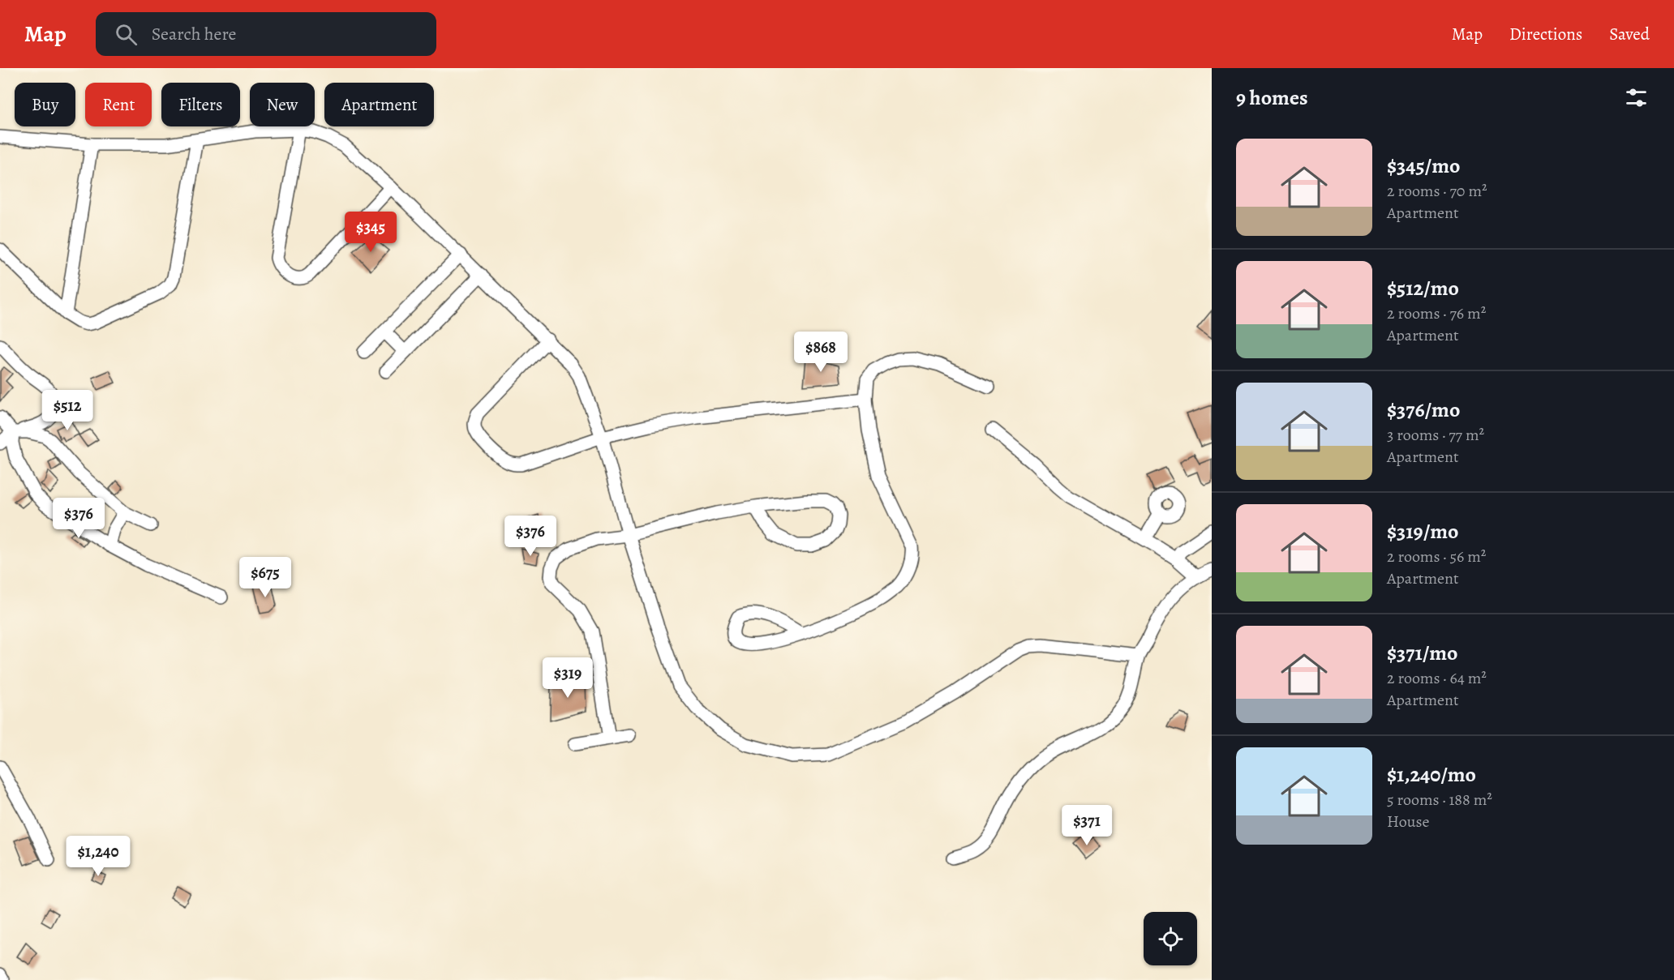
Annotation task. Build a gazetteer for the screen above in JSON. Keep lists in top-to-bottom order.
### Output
{
  "page": {
    "header": "Map",
    "search": "Search here",
    "nav": ["Map", "Directions", "Saved"],
    "heading": "9 homes",
    "chip": [
      "Buy",
      "Rent",
      "Filters",
      "New",
      "Apartment"
    ],
    "list": [
      {
        "name": "$345/mo",
        "note": "2 rooms · 70 m² · Apartment"
      },
      {
        "name": "$512/mo",
        "note": "2 rooms · 76 m² · Apartment"
      },
      {
        "name": "$376/mo",
        "note": "3 rooms · 77 m² · Apartment"
      },
      {
        "name": "$319/mo",
        "note": "2 rooms · 56 m² · Apartment"
      },
      {
        "name": "$371/mo",
        "note": "2 rooms · 64 m² · Apartment"
      },
      {
        "name": "$1,240/mo",
        "note": "5 rooms · 188 m² · House"
      }
    ],
    "price": [
      "$345",
      "$868",
      "$512",
      "$376",
      "$376",
      "$675",
      "$319",
      "$371",
      "$1,240"
    ]
  }
}
